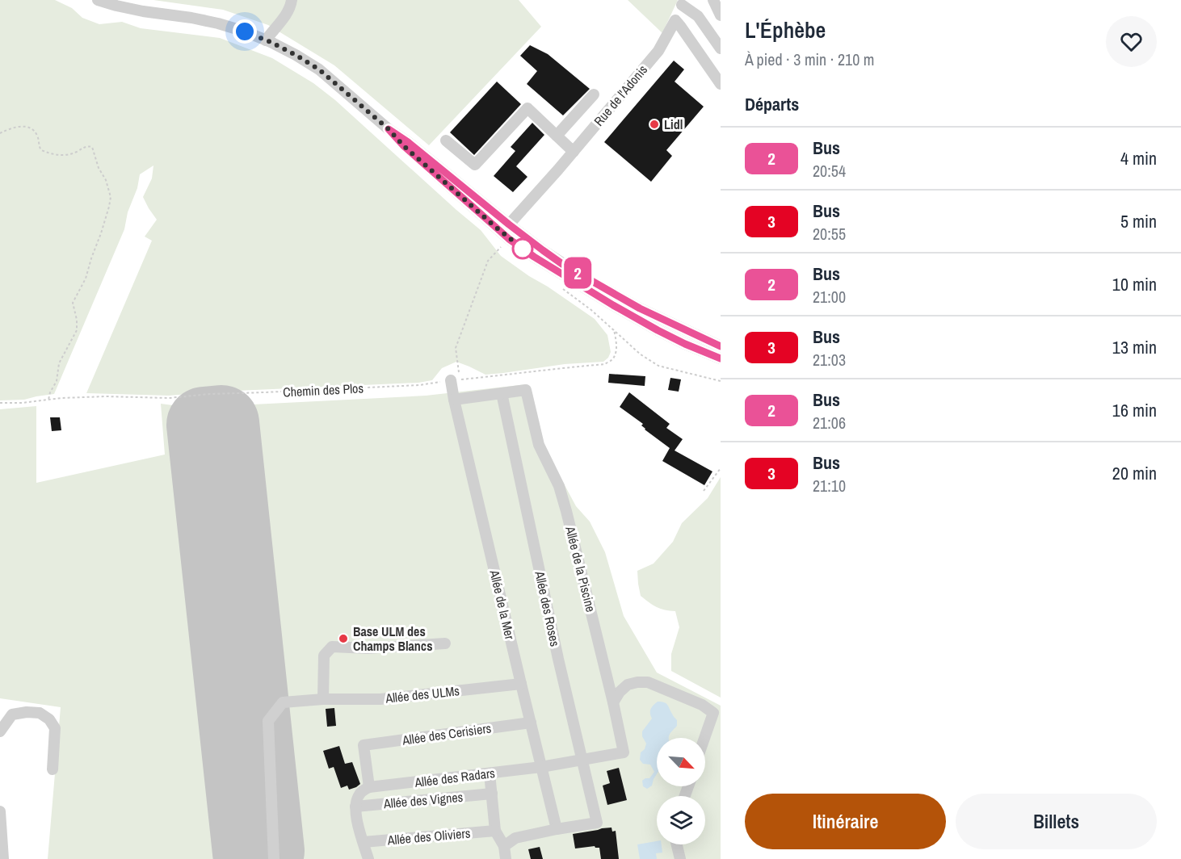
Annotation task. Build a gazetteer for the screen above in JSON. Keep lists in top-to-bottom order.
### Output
{
  "streets": {
    "street": [
      "Rue de l'Adonis",
      "Allée de la Piscine",
      "Allée de la Mer",
      "Allée des Roses",
      "Allée des ULMs",
      "Allée des Cerisiers",
      "Allée des Radars",
      "Allée des Vignes",
      "Allée des Oliviers"
    ],
    "path": ["Chemin des Plos"]
  },
  "crossings": [
    ["Chemin des Plos", "Allée de la Mer"],
    ["Allée de la Piscine", "Allée des Roses"],
    ["Allée de la Piscine", "Allée des Radars"],
    ["Allée de la Mer", "Allée des Roses"],
    ["Allée de la Mer", "Allée des ULMs"],
    ["Allée de la Mer", "Allée des Cerisiers"],
    ["Allée de la Mer", "Allée des Radars"],
    ["Allée des Roses", "Allée des Radars"],
    ["Allée des Cerisiers", "Allée des Radars"]
  ],
  "places": ["Lidl", "Base ULM des Champs Blancs"],
  "lines": ["bus line 2"],
  "north": "bottom right",
  "page": {
    "on_map": "2",
    "heading": [
      ["L'Éphèbe", "À pied · 3 min · 210 m"],
      "Départs"
    ],
    "list": [
      {
        "mark": "2",
        "name": "Bus",
        "note": "20:54",
        "value": "4 min"
      },
      {
        "mark": "3",
        "name": "Bus",
        "note": "20:55",
        "value": "5 min"
      },
      {
        "mark": "2",
        "name": "Bus",
        "note": "21:00",
        "value": "10 min"
      },
      {
        "mark": "3",
        "name": "Bus",
        "note": "21:03",
        "value": "13 min"
      },
      {
        "mark": "2",
        "name": "Bus",
        "note": "21:06",
        "value": "16 min"
      },
      {
        "mark": "3",
        "name": "Bus",
        "note": "21:10",
        "value": "20 min"
      }
    ],
    "buttons": ["Itinéraire", "Billets"]
  }
}
